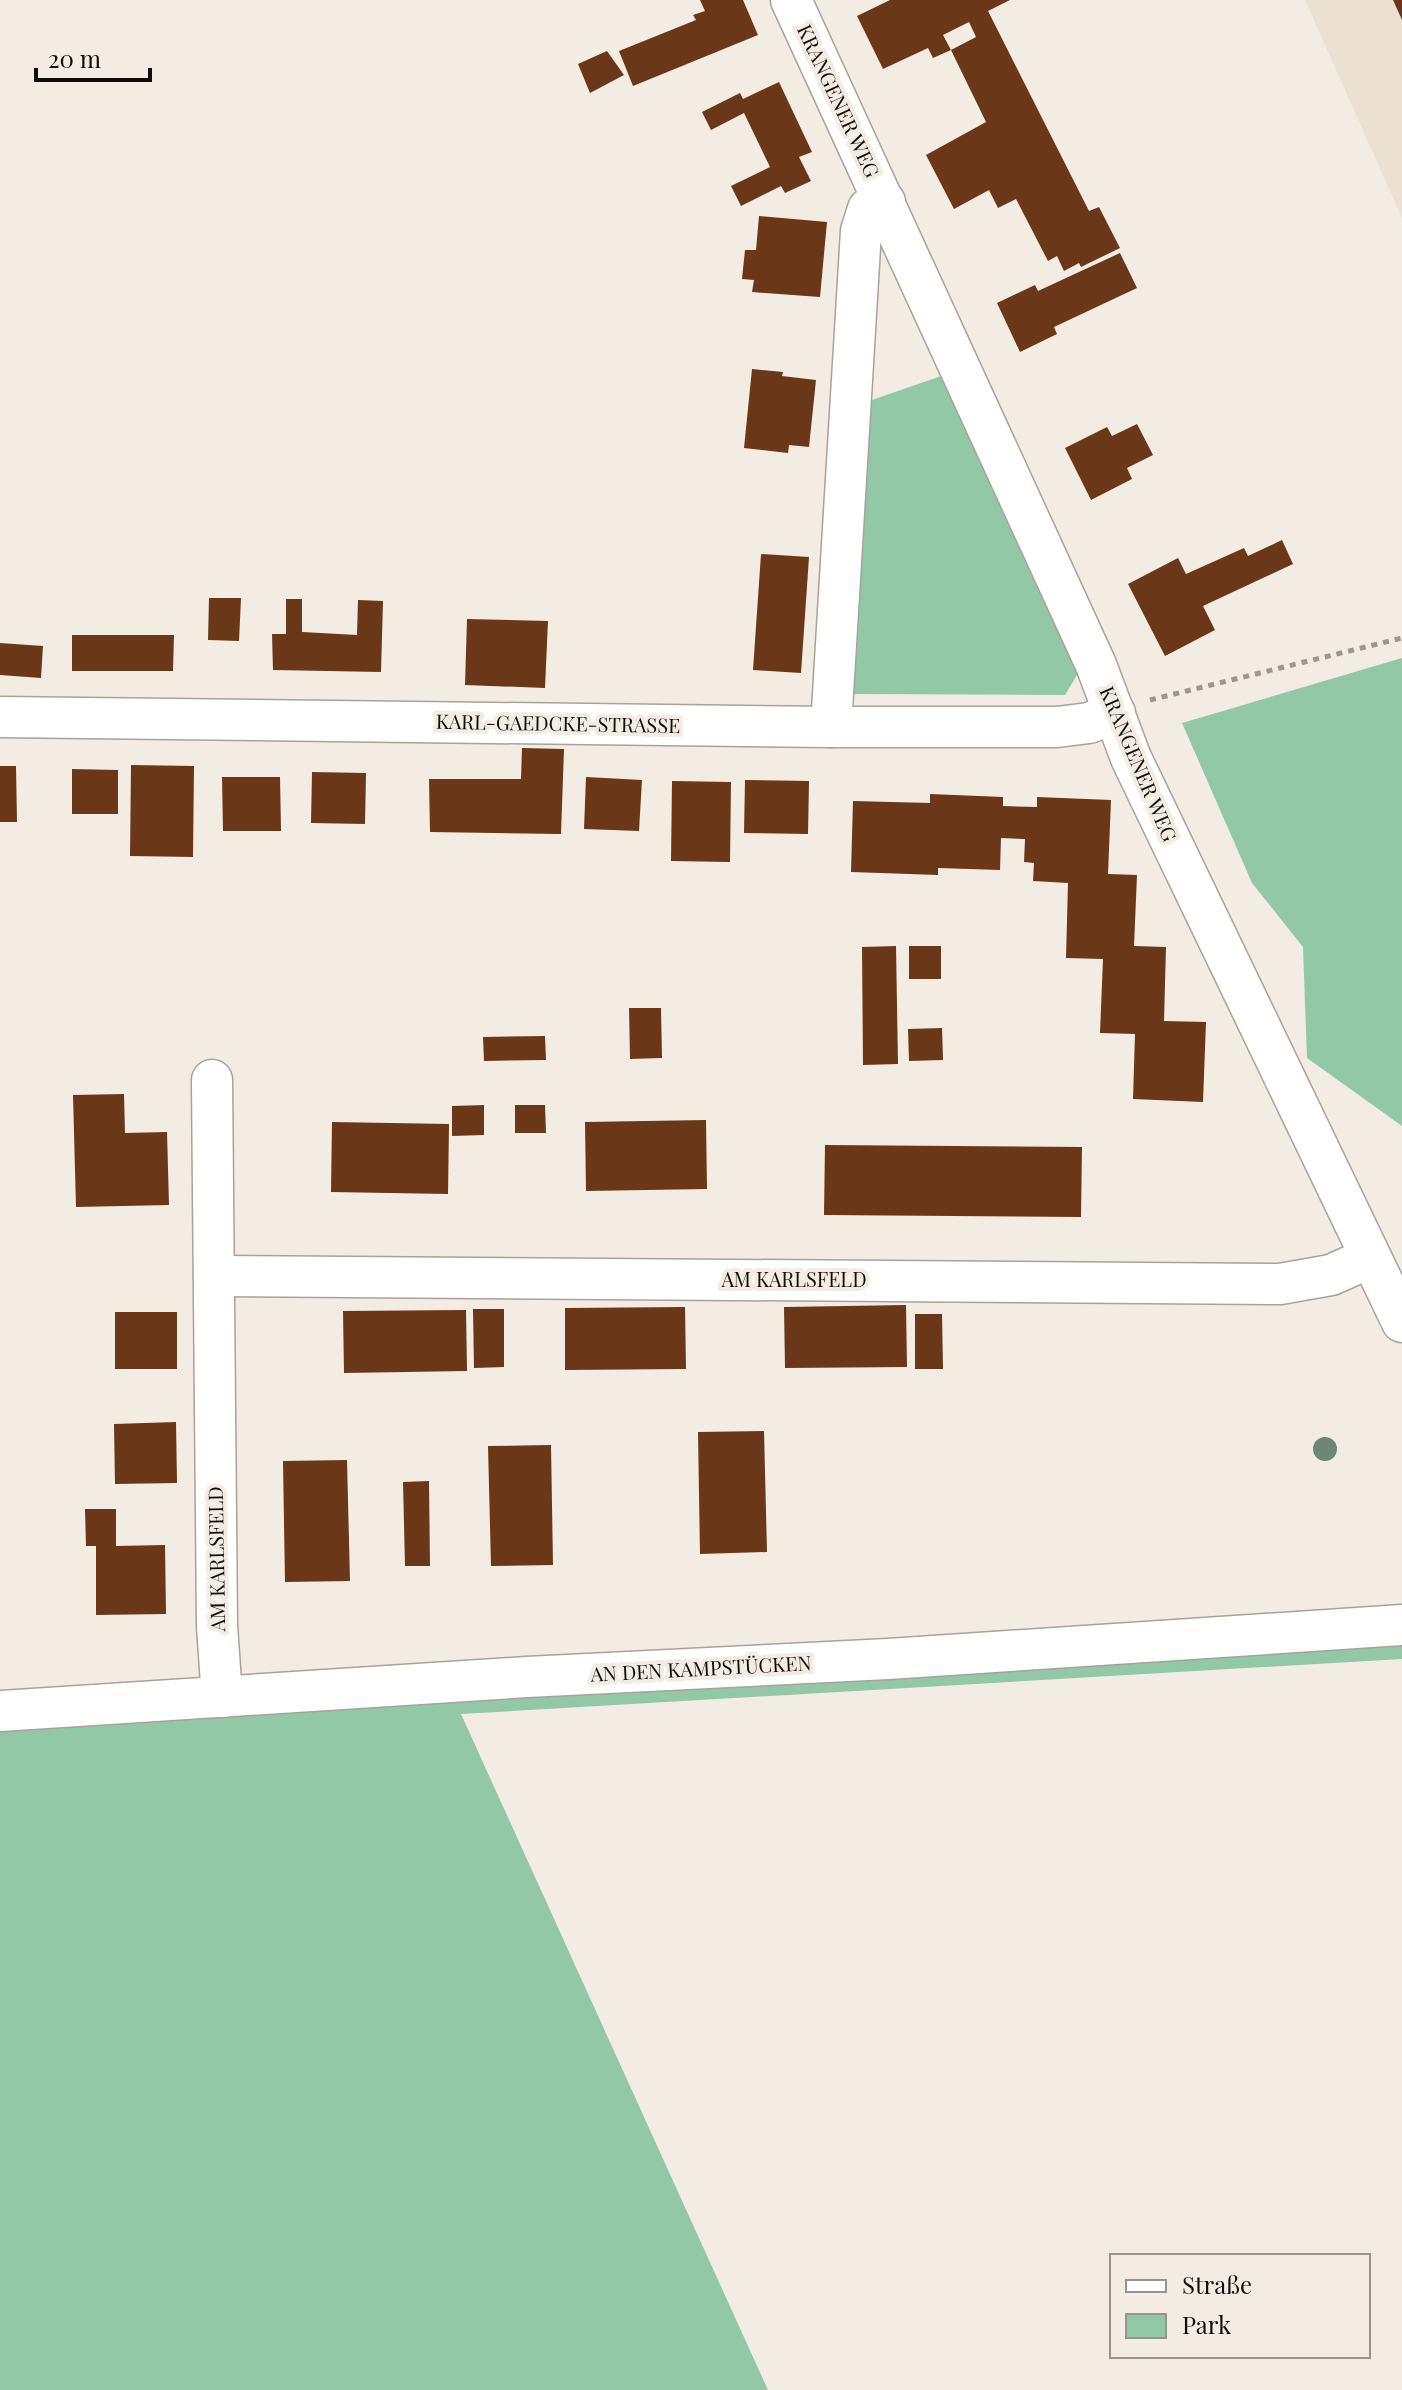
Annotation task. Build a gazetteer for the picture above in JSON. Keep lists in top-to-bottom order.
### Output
{
  "streets": {
    "street": [
      "KRANGENER WEG",
      "KARL-GAEDCKE-STRASSE",
      "AM KARLSFELD",
      "AN DEN KAMPSTÜCKEN"
    ]
  },
  "crossings": [
    ["KRANGENER WEG", "KARL-GAEDCKE-STRASSE"],
    ["KRANGENER WEG", "AM KARLSFELD"],
    ["AM KARLSFELD", "AN DEN KAMPSTÜCKEN"]
  ],
  "legend": ["Straße", "Park"],
  "scale_bar": "20 m"
}
